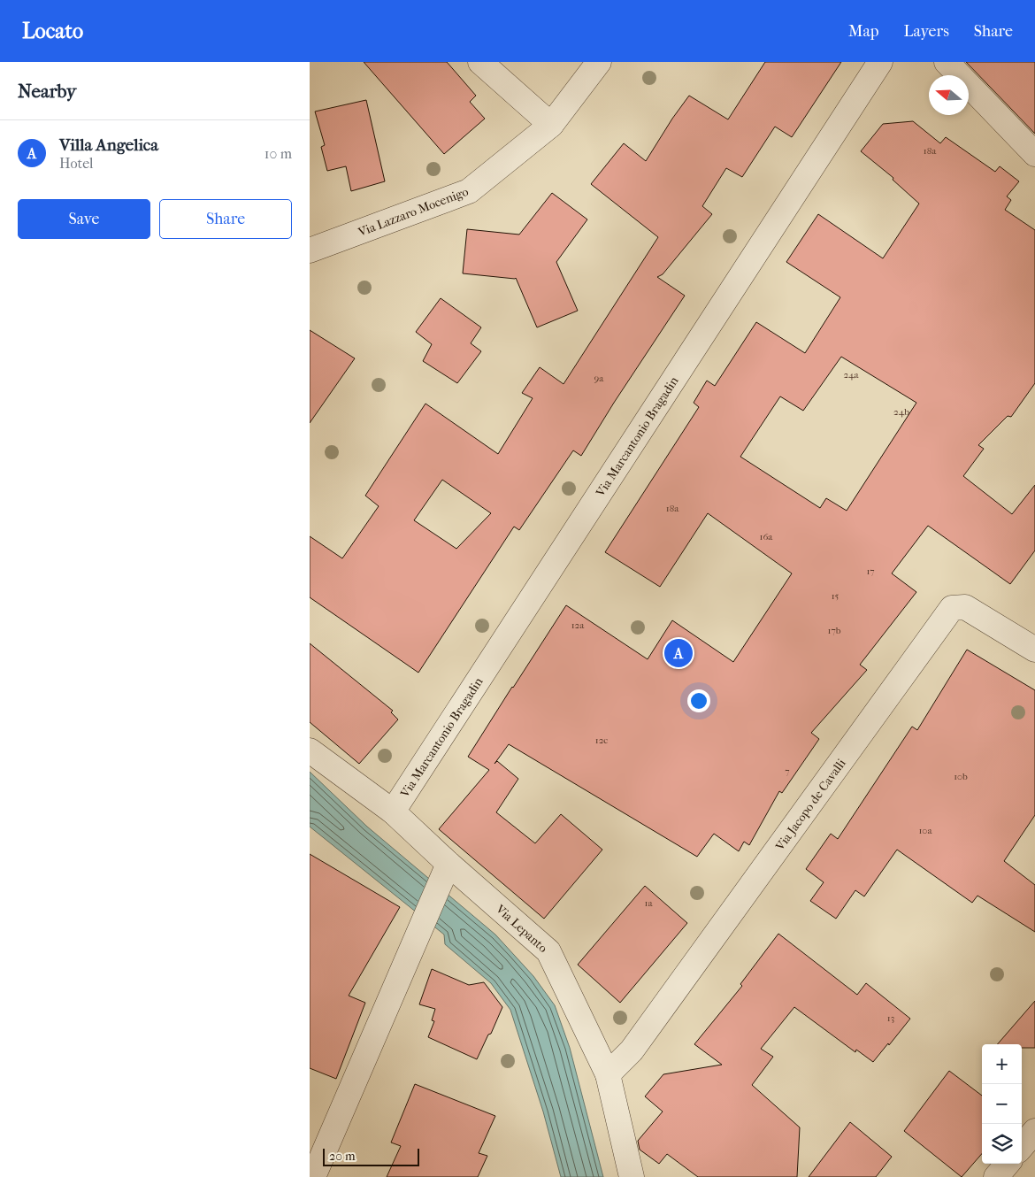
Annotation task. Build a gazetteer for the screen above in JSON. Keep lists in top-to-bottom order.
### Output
{
  "streets": {
    "street": [
      "Via Lazzaro Mocenigo",
      "Via Marcantonio Bragadin",
      "Via Jacopo de Cavalli",
      "Via Lepanto"
    ]
  },
  "crossings": [
    ["Via Marcantonio Bragadin", "Via Lepanto"],
    ["Via Jacopo de Cavalli", "Via Lepanto"]
  ],
  "house_numbers": [
    "18a",
    "24a",
    "9a",
    "24b",
    "18a",
    "16a",
    "17",
    "15",
    "12a",
    "17b",
    "12c",
    "7",
    "10b",
    "10a",
    "1a",
    "13"
  ],
  "scale_bar": "20 m",
  "north": "left",
  "page": {
    "header": "Locato",
    "nav": ["Map", "Layers", "Share"],
    "heading": "Nearby",
    "list": [
      {
        "mark": "A",
        "name": "Villa Angelica",
        "note": "Hotel",
        "value": "10 m"
      }
    ],
    "buttons": ["Save", "Share"],
    "pins": "A",
    "map_buttons": ["+", "−"],
    "scale": "20 m"
  }
}
